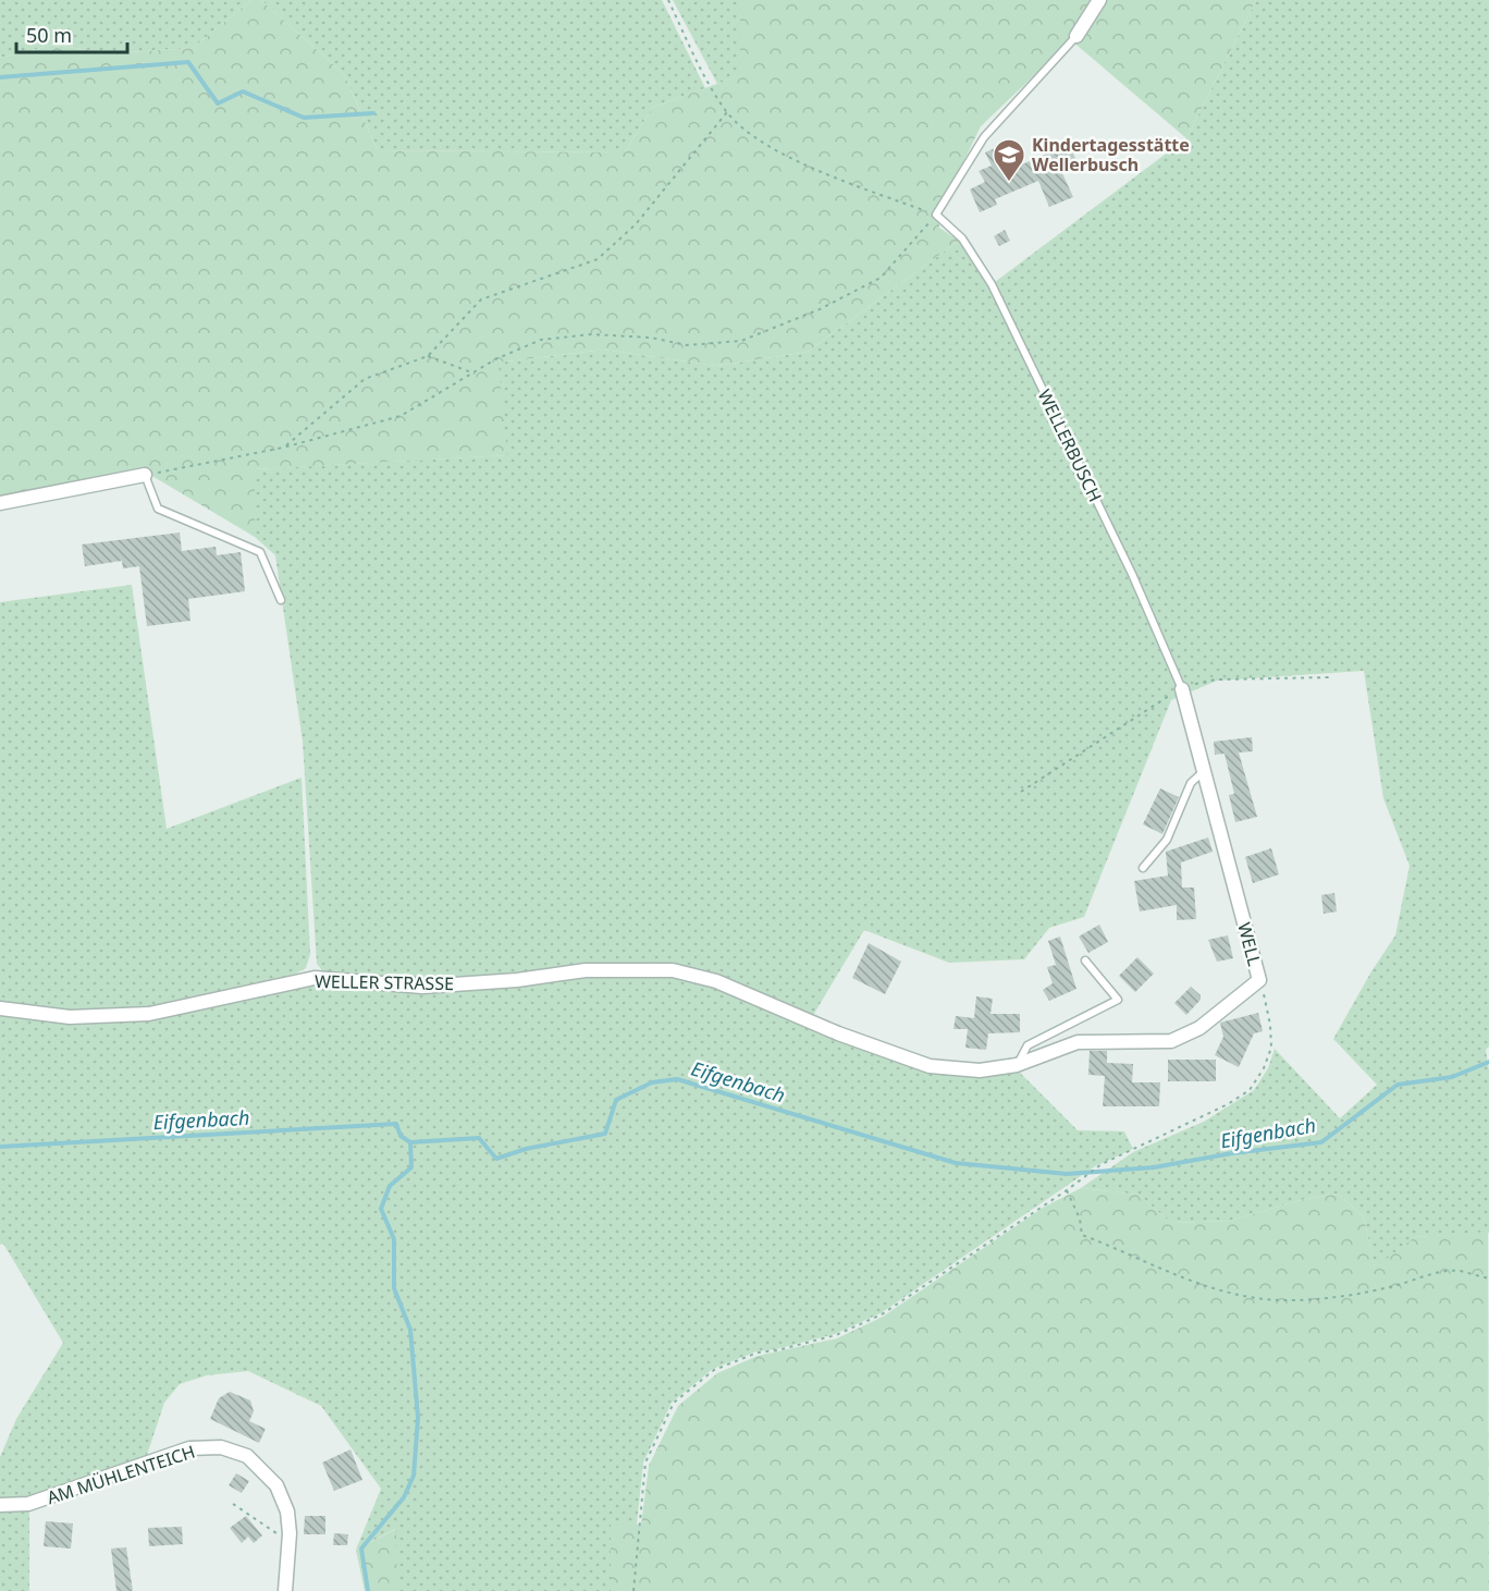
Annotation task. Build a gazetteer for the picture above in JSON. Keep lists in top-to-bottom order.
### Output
{
  "streets": {
    "street": ["WELL", "WELLER STRASSE", "AM MÜHLENTEICH"],
    "lane": ["WELLERBUSCH"]
  },
  "crossings": [
    ["WELLERBUSCH", "WELL"],
    ["WELL", "WELLER STRASSE"]
  ],
  "water": ["Eifgenbach"],
  "places": {
    "school or university": ["Kindertagesstätte Wellerbusch"]
  },
  "scale_bar": "50 m"
}
